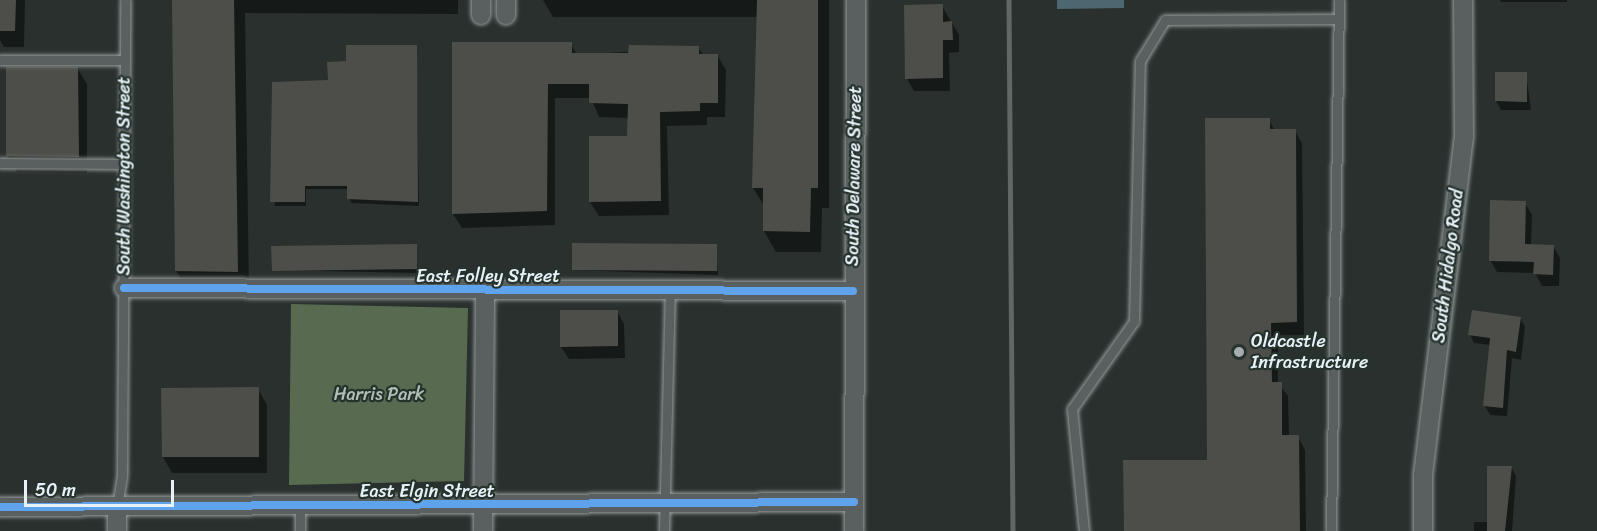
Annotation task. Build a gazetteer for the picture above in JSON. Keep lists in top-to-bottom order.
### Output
{
  "streets": {
    "street": [
      "South Washington Street",
      "South Delaware Street",
      "South Hidalgo Road",
      "East Folley Street",
      "East Elgin Street"
    ]
  },
  "crossings": [
    ["South Washington Street", "East Folley Street"],
    ["South Washington Street", "East Elgin Street"],
    ["South Delaware Street", "East Folley Street"],
    ["South Delaware Street", "East Elgin Street"]
  ],
  "parks": ["Harris Park"],
  "places": ["Oldcastle Infrastructure"],
  "scale_bar": "50 m"
}
